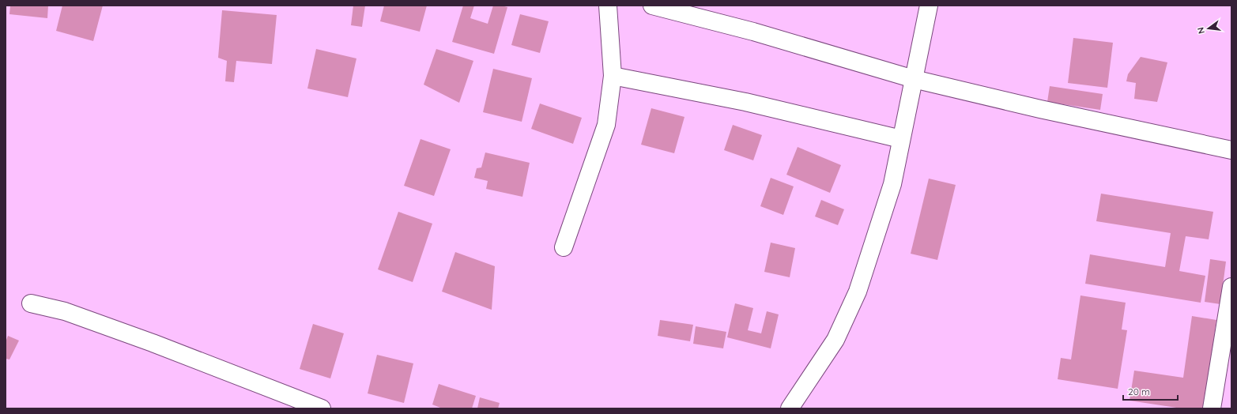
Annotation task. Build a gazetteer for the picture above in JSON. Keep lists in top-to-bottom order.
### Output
{
  "scale_bar": "20 m",
  "north": "left"
}
